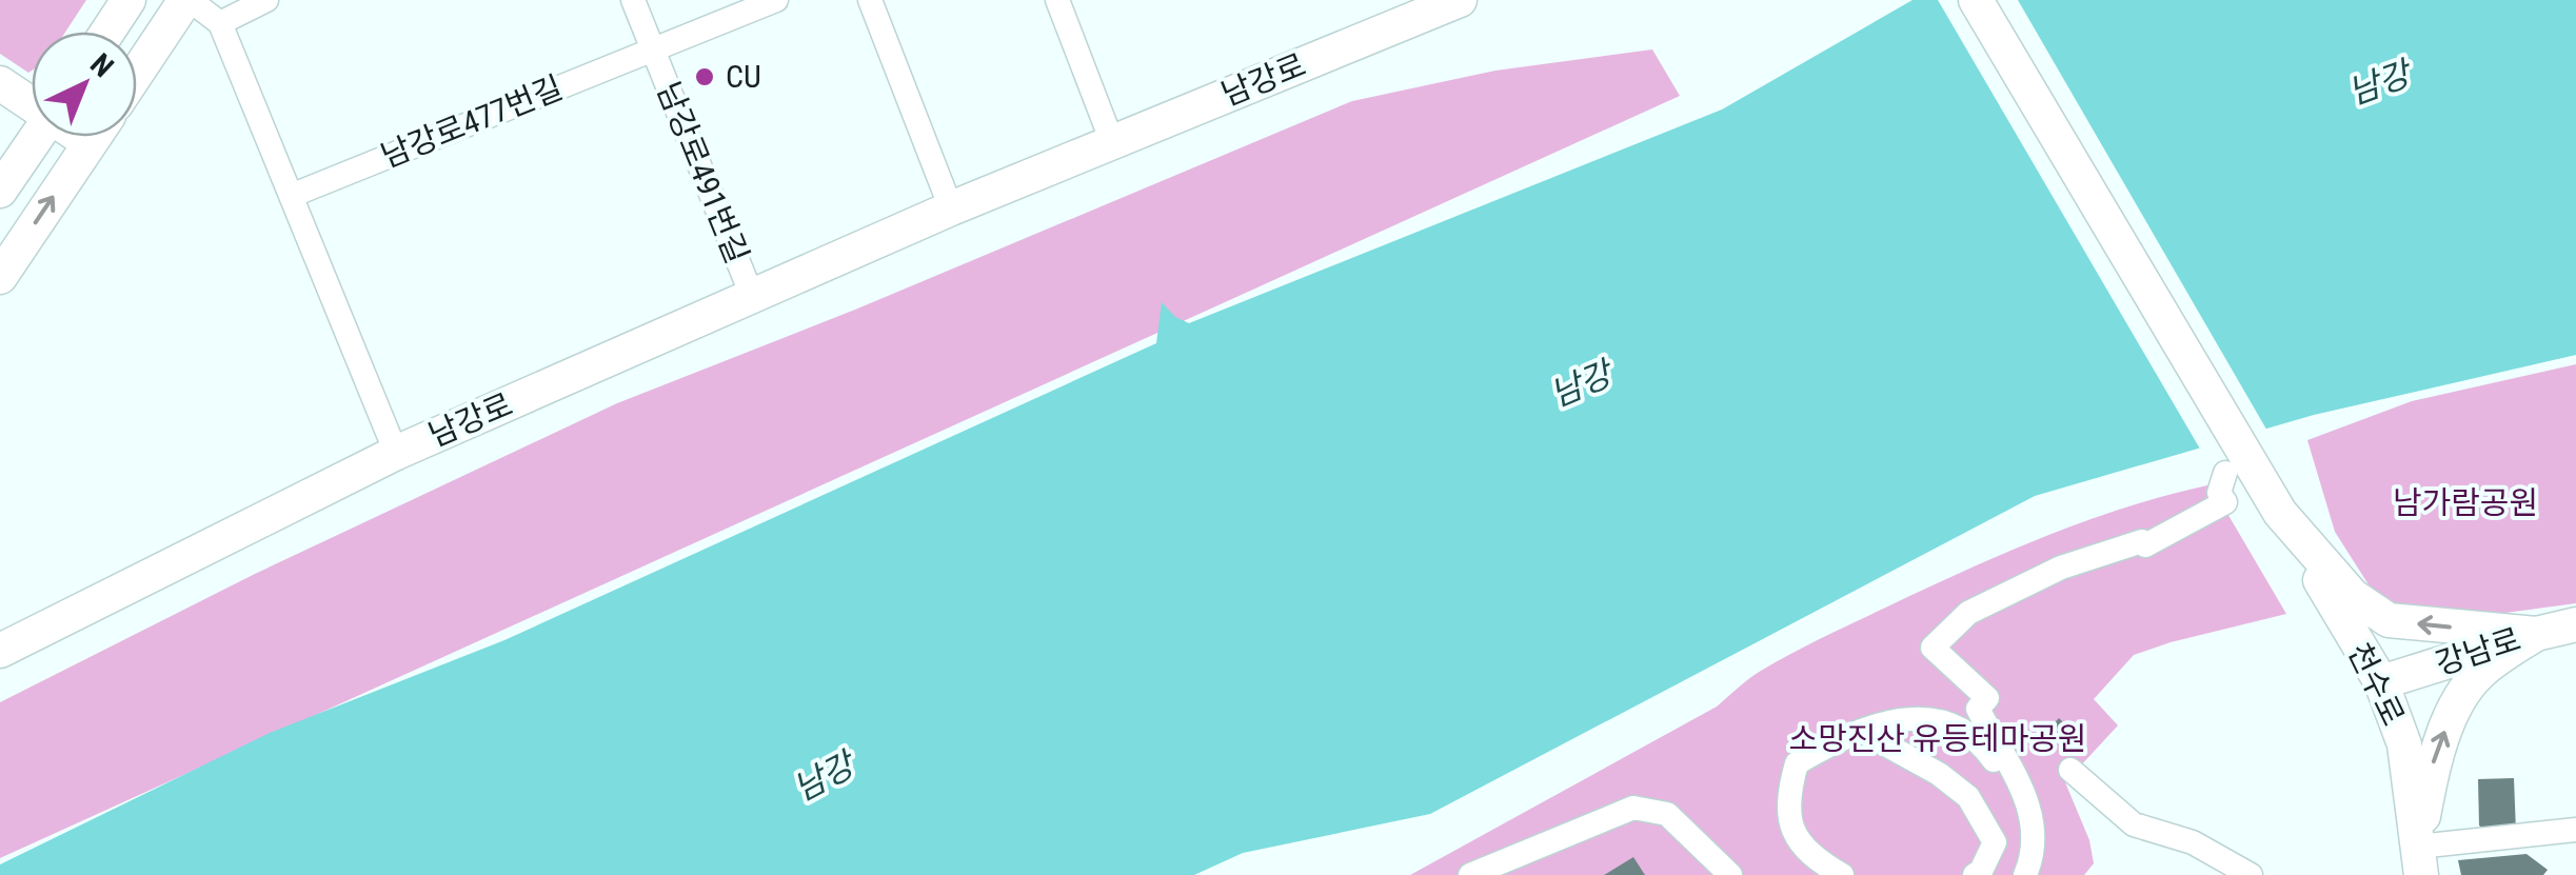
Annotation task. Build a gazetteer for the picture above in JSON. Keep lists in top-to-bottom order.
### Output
{
  "streets": {
    "street": [
      "남강로",
      "남강로477번길",
      "남강로491번길",
      "강남로",
      "천수로"
    ]
  },
  "crossings": [
    ["남강로", "남강로491번길"],
    ["남강로477번길", "남강로491번길"],
    ["강남로", "천수로"]
  ],
  "water": ["남강"],
  "parks": ["남가람공원", "소망진산 유등테마공원"],
  "places": ["CU"],
  "north": "top right"
}
